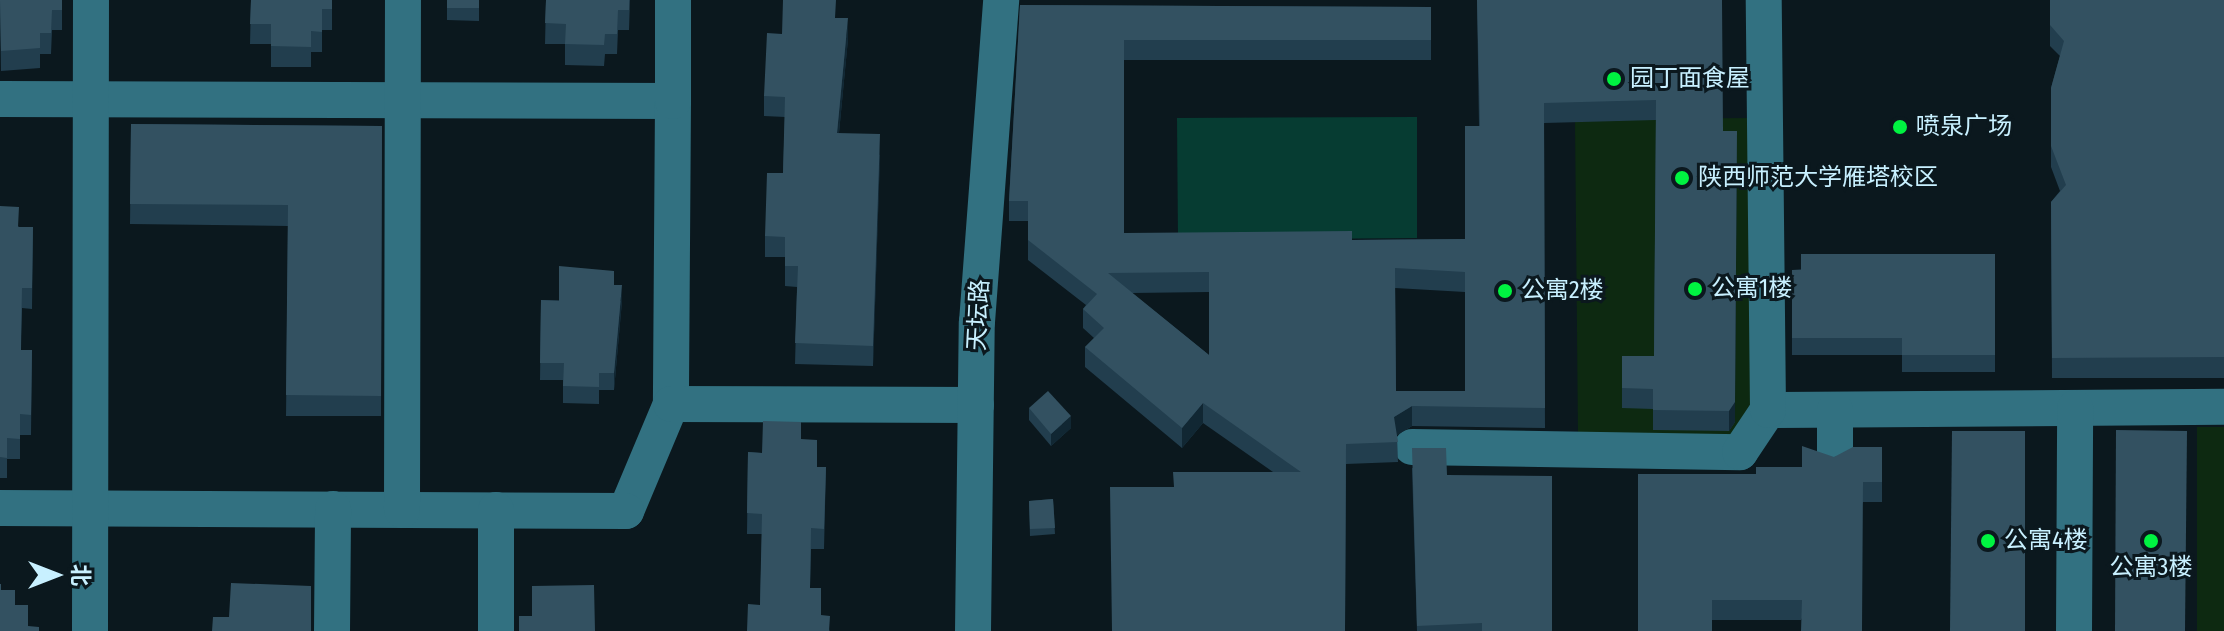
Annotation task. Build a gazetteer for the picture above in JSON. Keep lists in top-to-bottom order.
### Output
{
  "streets": {
    "street": ["天坛路"]
  },
  "places": [
    "园丁面食屋",
    "喷泉广场",
    "陕西师范大学雁塔校区",
    "公寓1楼",
    "公寓2楼",
    "公寓4楼",
    "公寓3楼"
  ],
  "north": "right"
}
